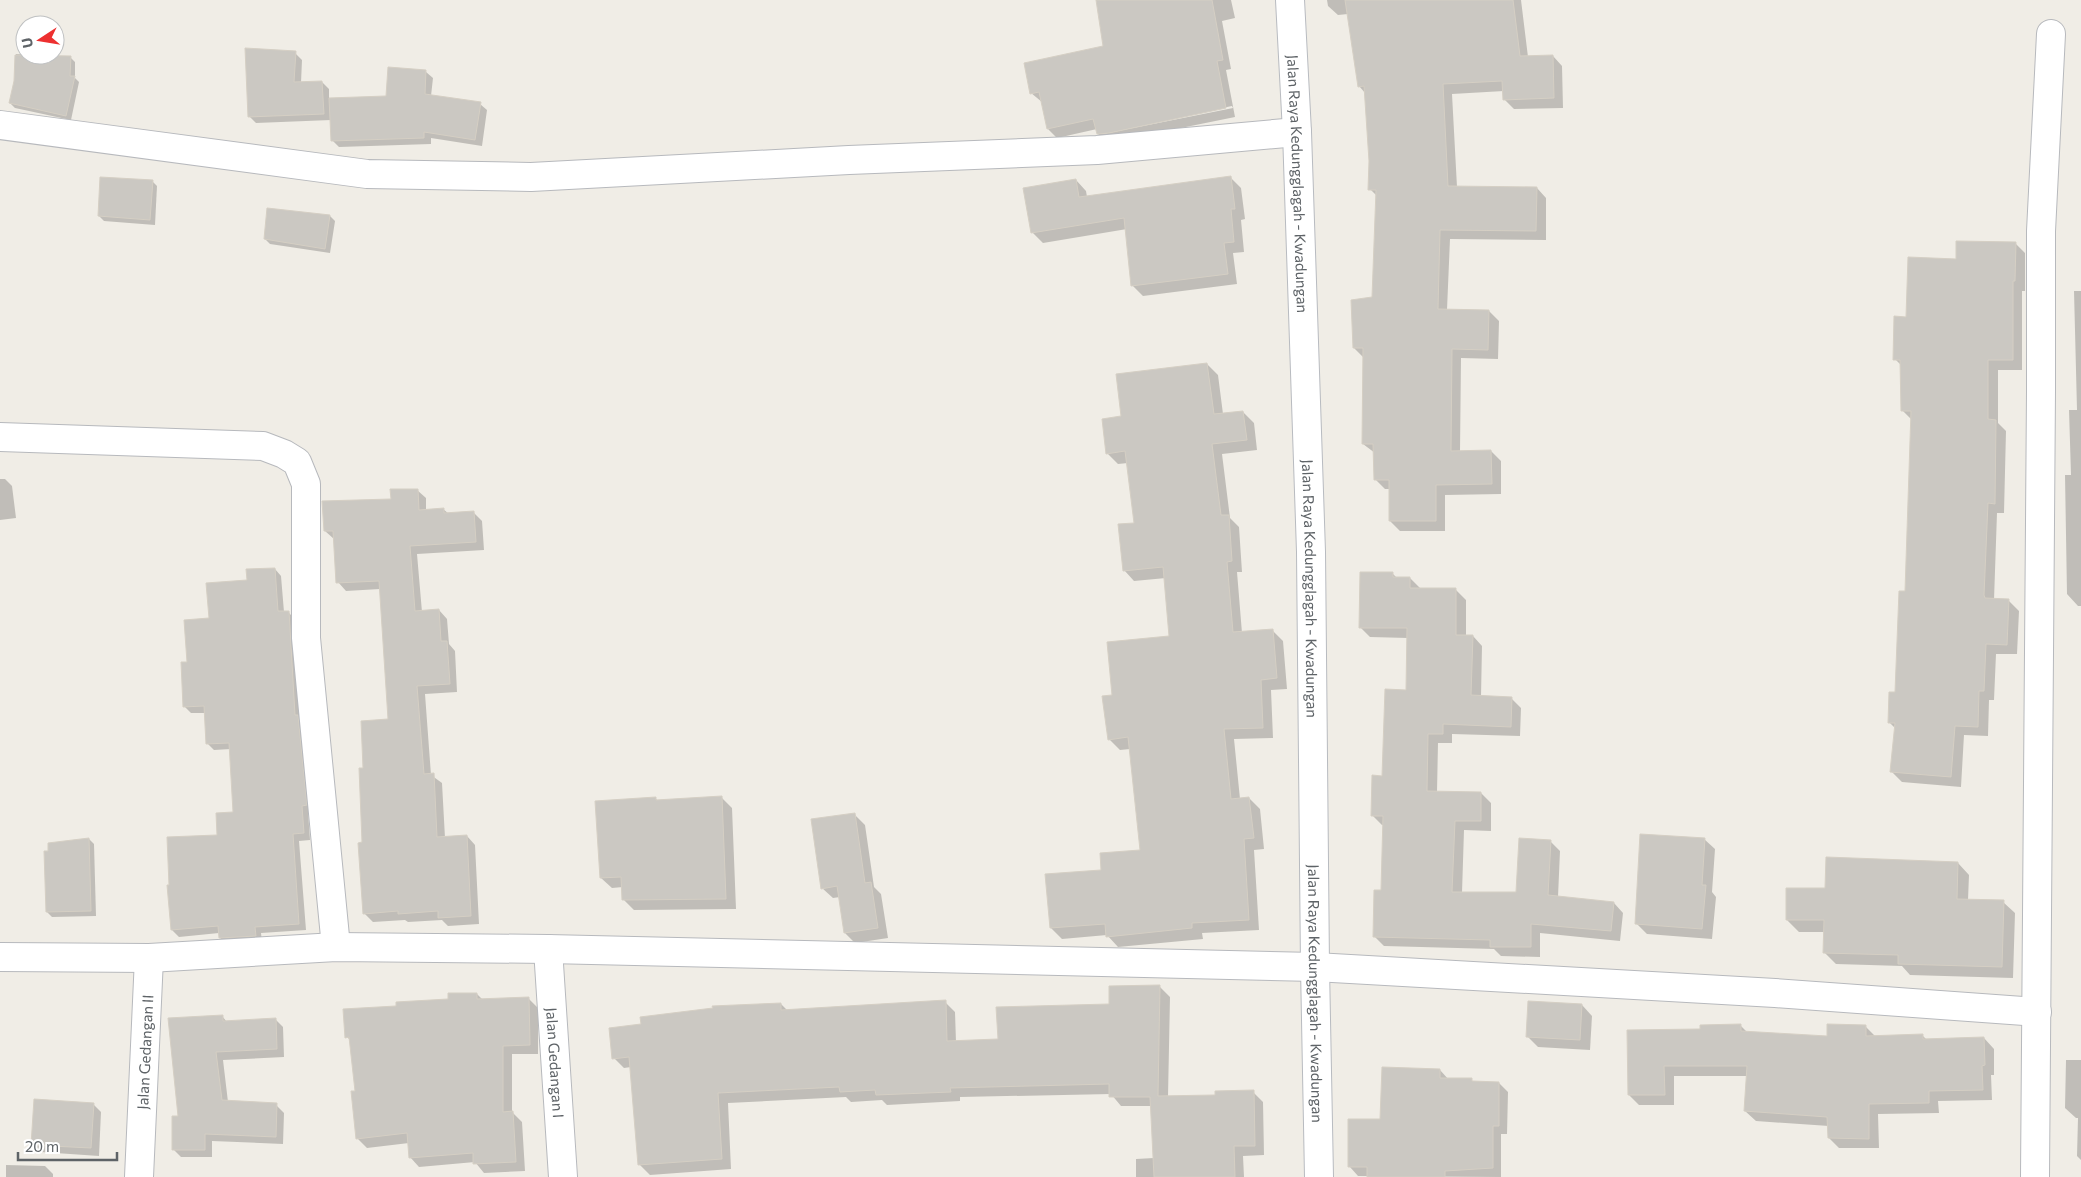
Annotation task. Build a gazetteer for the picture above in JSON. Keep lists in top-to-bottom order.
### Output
{
  "streets": {
    "street": ["Jalan Raya Kedungglagah - Kwadungan", "Jalan Gedangan II", "Jalan Gedangan I"]
  },
  "scale_bar": "20 m",
  "north": "left"
}
